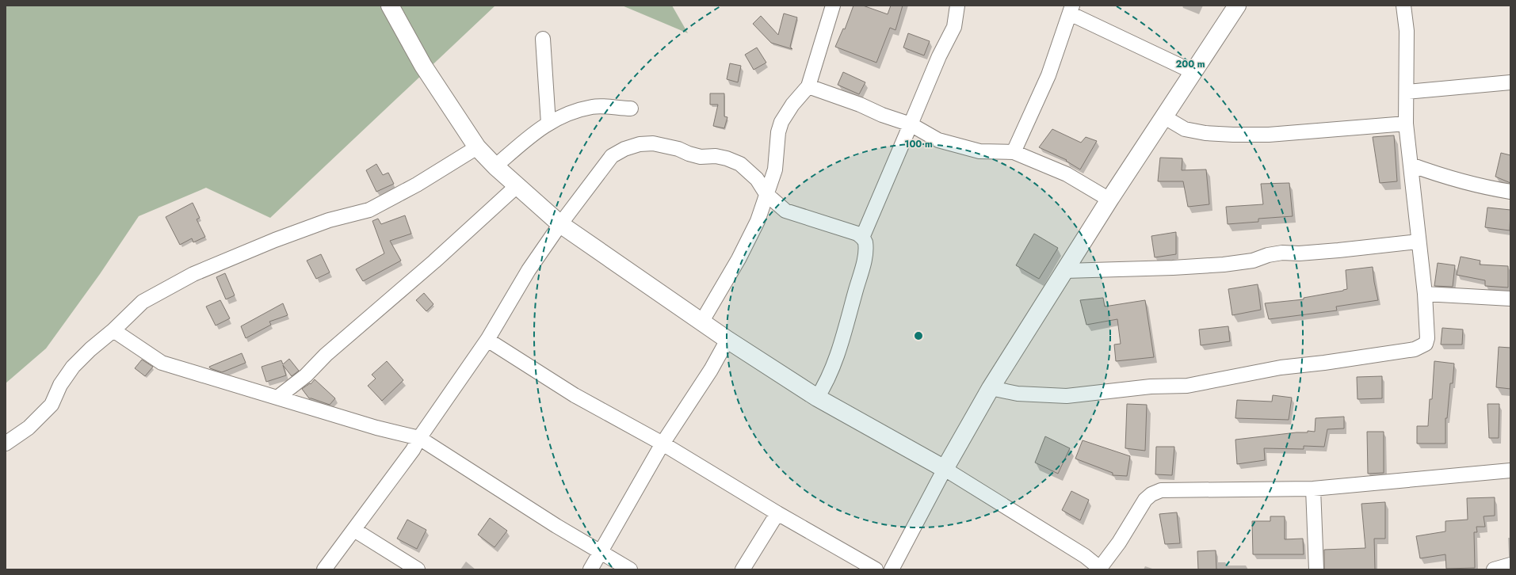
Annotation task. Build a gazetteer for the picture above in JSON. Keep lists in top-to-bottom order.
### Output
{
  "rings": ["200 m", "100 m"]
}
